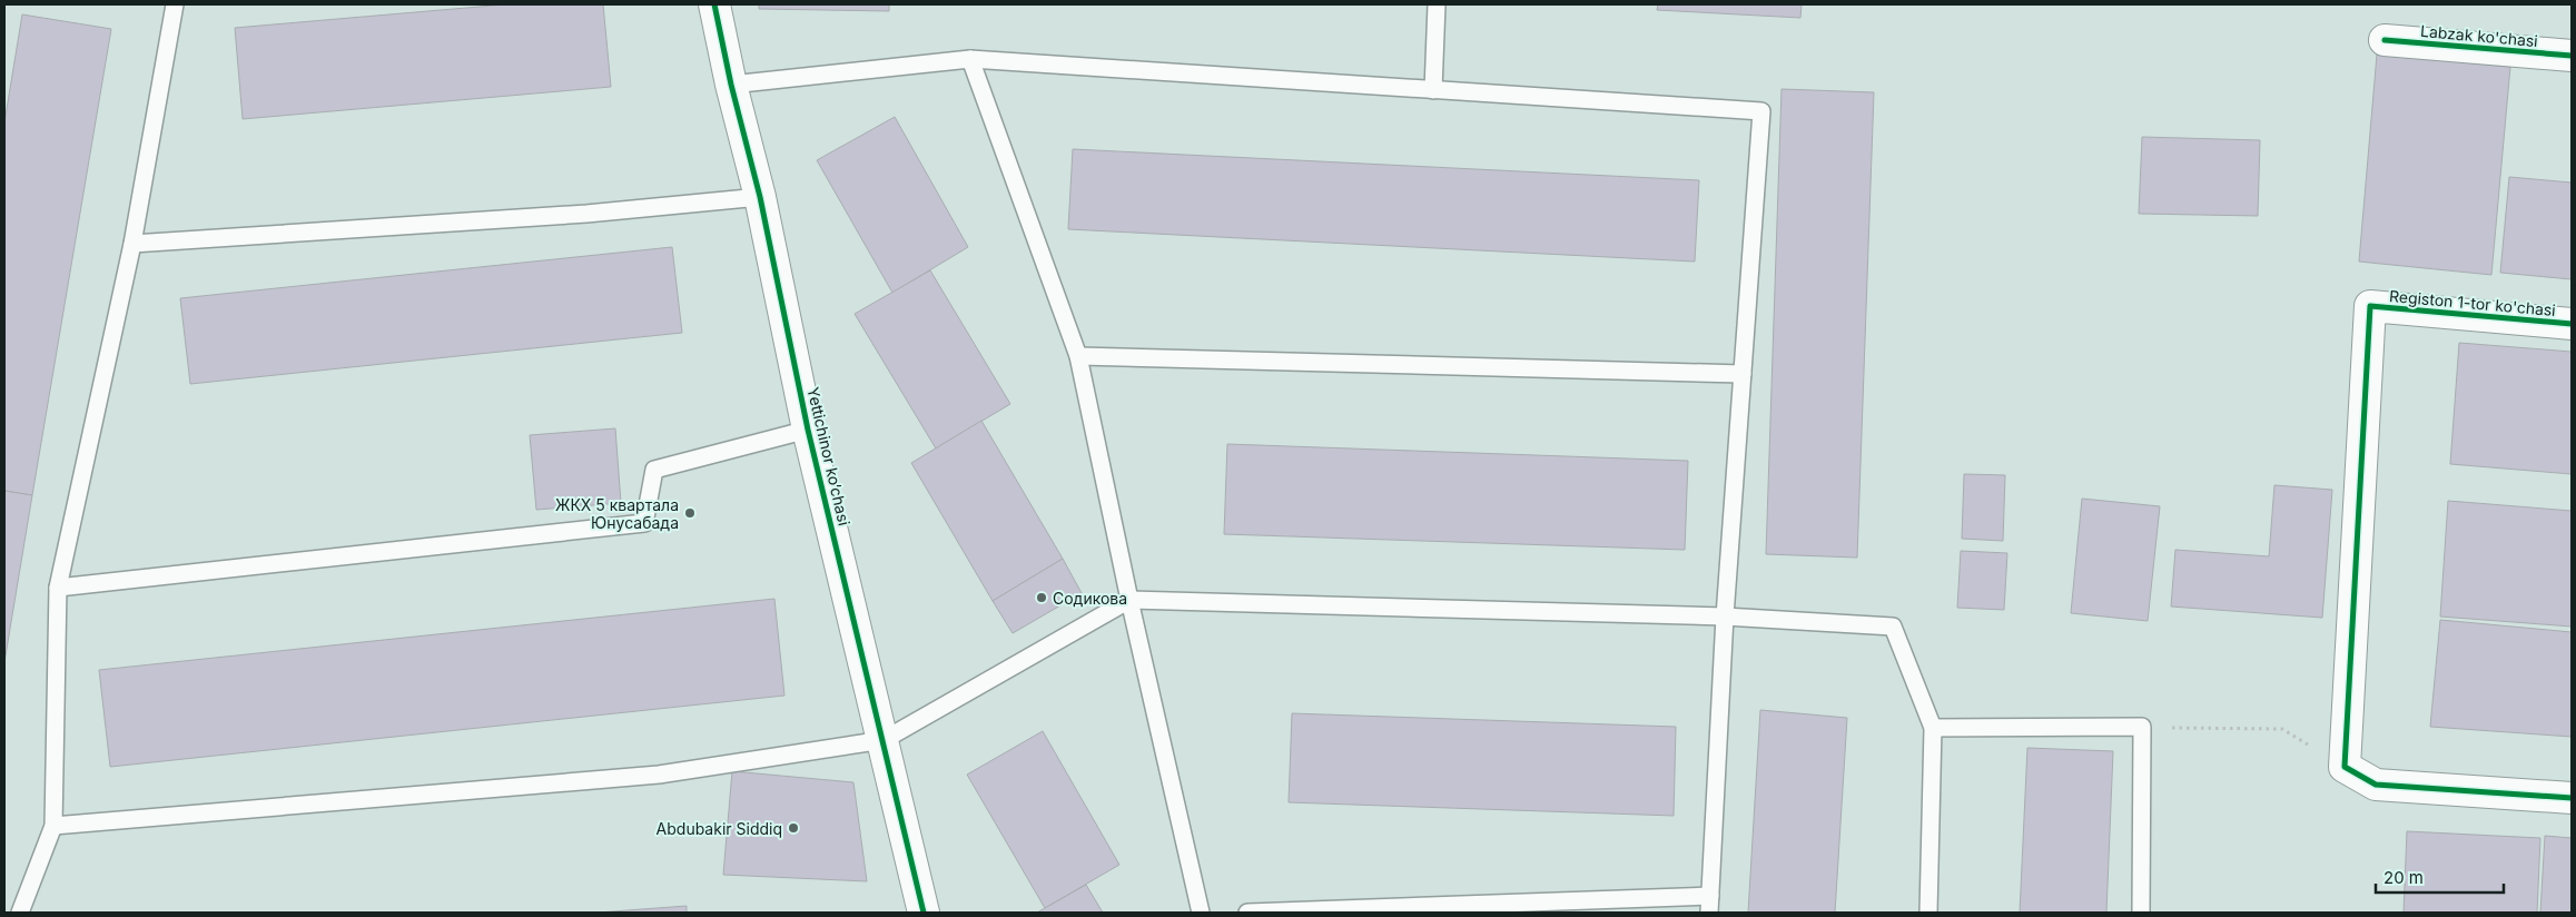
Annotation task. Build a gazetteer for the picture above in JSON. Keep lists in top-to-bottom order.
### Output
{
  "streets": {
    "street": ["Labzak ko'chasi", "Registon 1-tor ko'chasi", "Yettichinor ko‘chasi"]
  },
  "places": ["ЖКХ 5 квартала Юнусабада", "Содикова", "Abdubakir Siddiq"],
  "scale_bar": "20 m"
}
